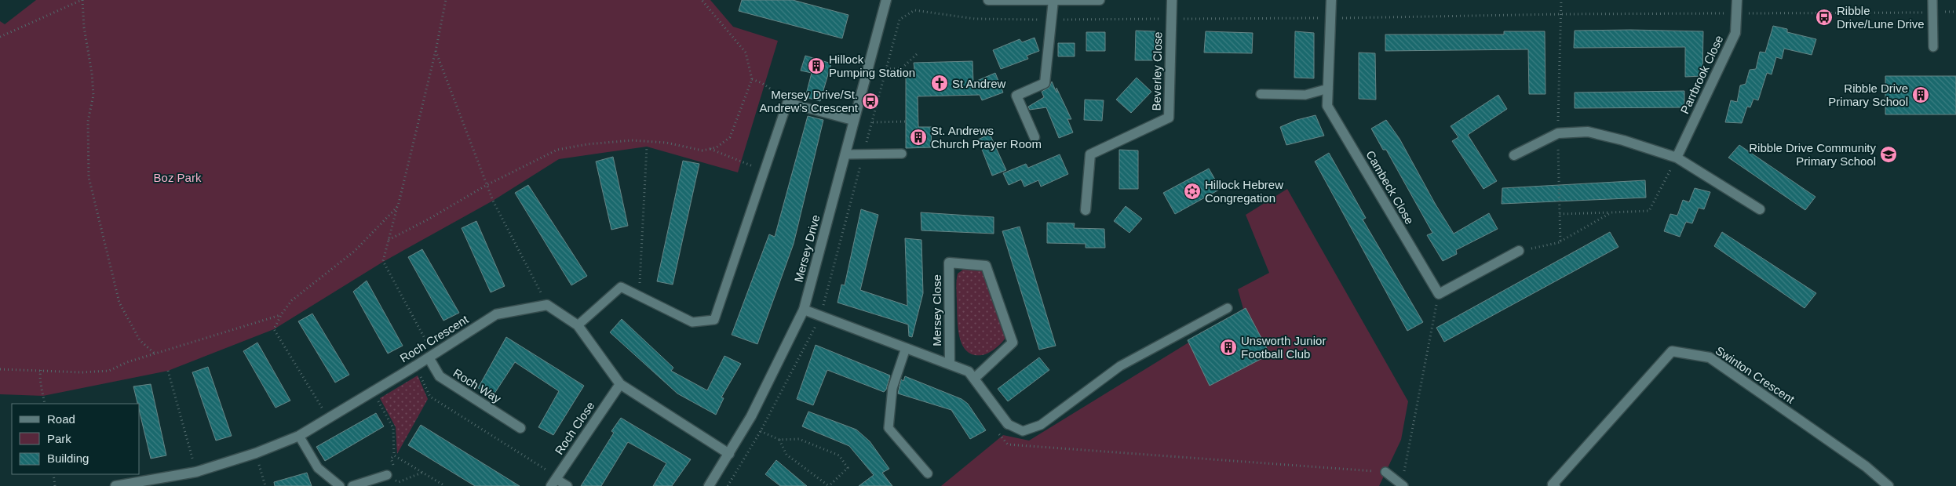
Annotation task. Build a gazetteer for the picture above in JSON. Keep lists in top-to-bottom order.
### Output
{
  "streets": {
    "street": [
      "Beverley Close",
      "Parrbrook Close",
      "Cambeck Close",
      "Mersey Drive",
      "Mersey Close",
      "Roch Crescent",
      "Swinton Crescent",
      "Roch Way",
      "Roch Close"
    ]
  },
  "crossings": [
    ["Mersey Drive", "Mersey Close"],
    ["Roch Crescent", "Roch Way"]
  ],
  "parks": ["Boz Park"],
  "places": {
    "bus stop": ["Ribble Drive/Lune Drive", "Mersey Drive/St. Andrew's Crescent"],
    "building": [
      "Hillock Pumping Station",
      "Ribble Drive Primary School",
      "St. Andrews Church Prayer Room",
      "Unsworth Junior Football Club"
    ],
    "church": ["St Andrew"],
    "school or university": ["Ribble Drive Community Primary School"],
    "synagogue": ["Hillock Hebrew Congregation"]
  },
  "legend": ["Road", "Park", "Building"]
}
